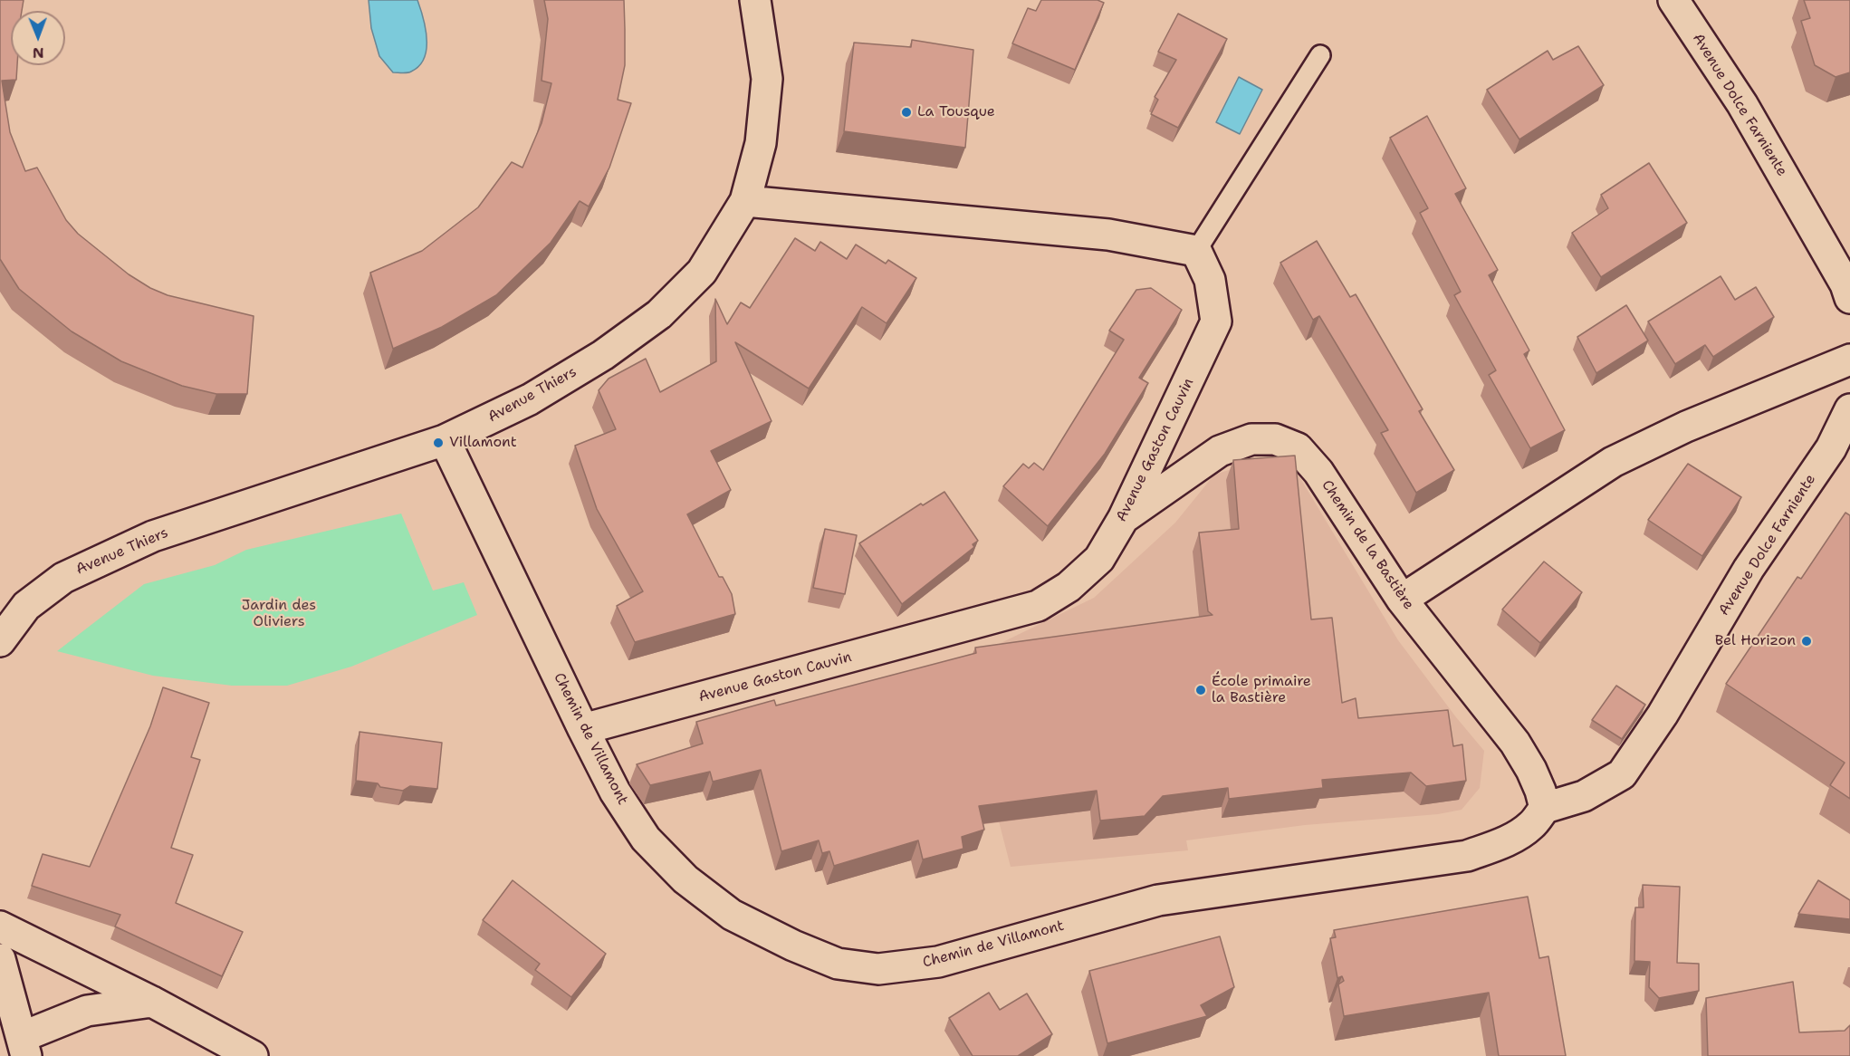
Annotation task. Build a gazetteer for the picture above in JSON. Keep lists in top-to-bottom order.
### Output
{
  "streets": {
    "street": [
      "Avenue Dolce Farniente",
      "Avenue Thiers",
      "Avenue Gaston Cauvin",
      "Chemin de la Bastière",
      "Chemin de Villamont"
    ]
  },
  "crossings": [
    ["Avenue Dolce Farniente", "Chemin de la Bastière"],
    ["Avenue Dolce Farniente", "Chemin de Villamont"],
    ["Avenue Thiers", "Chemin de Villamont"],
    ["Avenue Gaston Cauvin", "Chemin de la Bastière"],
    ["Avenue Gaston Cauvin", "Chemin de Villamont"],
    ["Chemin de la Bastière", "Chemin de Villamont"]
  ],
  "parks": ["Jardin des Oliviers"],
  "places": [
    "La Tousque",
    "Villamont",
    "Bel Horizon",
    "École primaire la Bastière"
  ],
  "north": "bottom"
}
